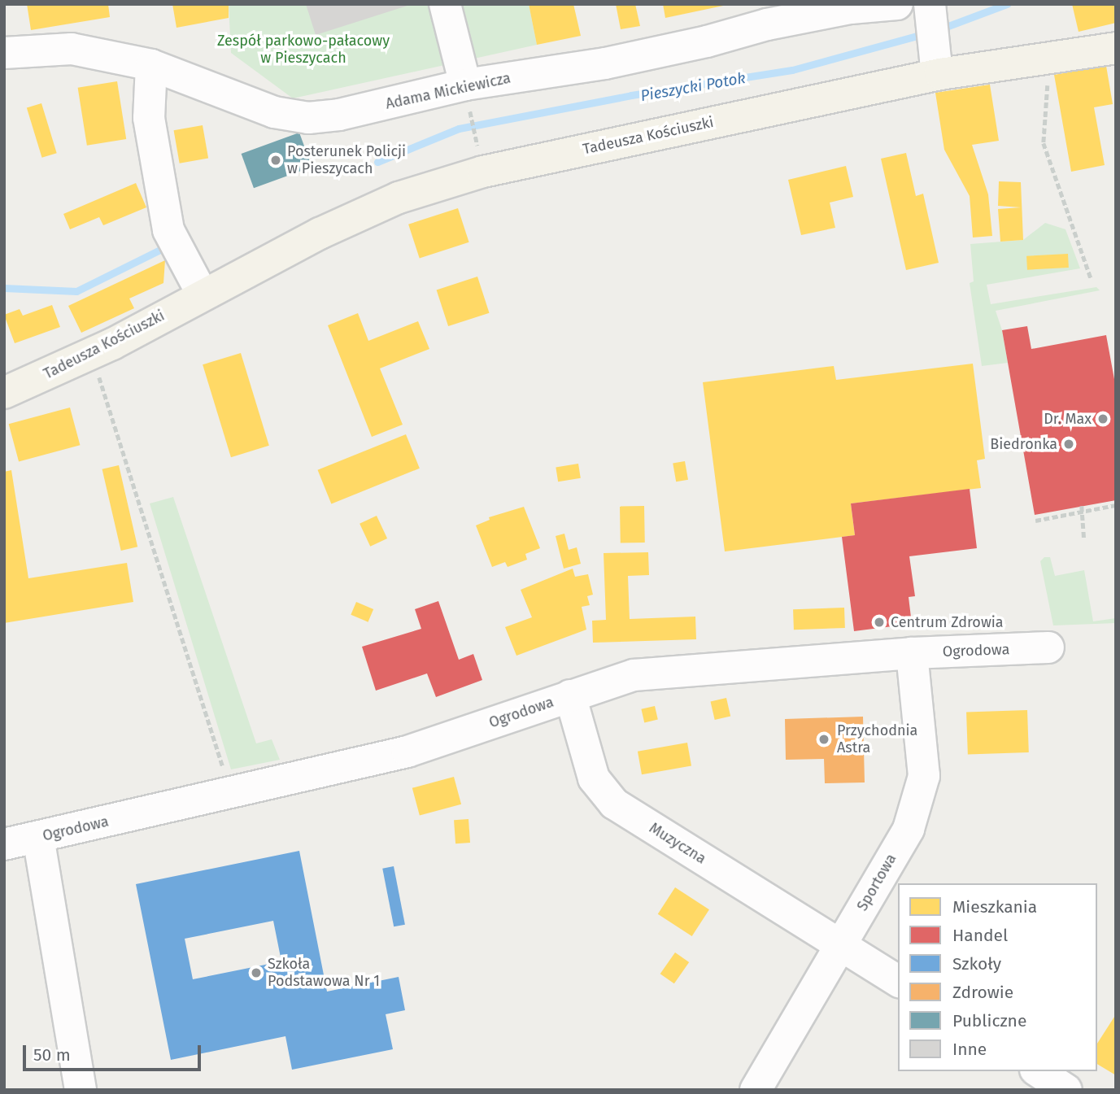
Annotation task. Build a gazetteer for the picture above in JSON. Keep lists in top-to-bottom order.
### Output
{
  "streets": {
    "main road": ["Tadeusza Kościuszki"],
    "street": [
      "Adama Mickiewicza",
      "Ogrodowa",
      "Muzyczna",
      "Sportowa"
    ]
  },
  "crossings": [
    ["Ogrodowa", "Muzyczna"],
    ["Ogrodowa", "Sportowa"],
    ["Muzyczna", "Sportowa"]
  ],
  "water": ["Pieszycki Potok"],
  "parks": ["Zespół parkowo-pałacowy w Pieszycach"],
  "places": [
    "Posterunek Policji w Pieszycach",
    "Dr. Max",
    "Biedronka",
    "Centrum Zdrowia",
    "Przychodnia Astra",
    "Szkoła Podstawowa Nr 1"
  ],
  "legend": [
    "Mieszkania",
    "Handel",
    "Szkoły",
    "Zdrowie",
    "Publiczne",
    "Inne"
  ],
  "scale_bar": "50 m"
}
